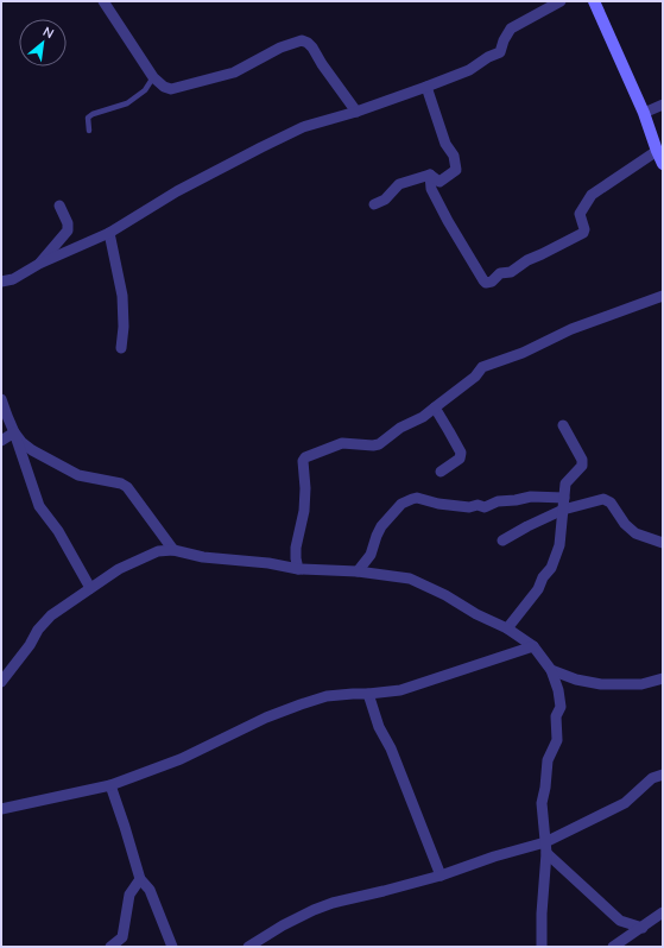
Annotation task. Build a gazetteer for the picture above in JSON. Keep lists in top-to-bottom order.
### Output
{
  "north": "top right"
}
